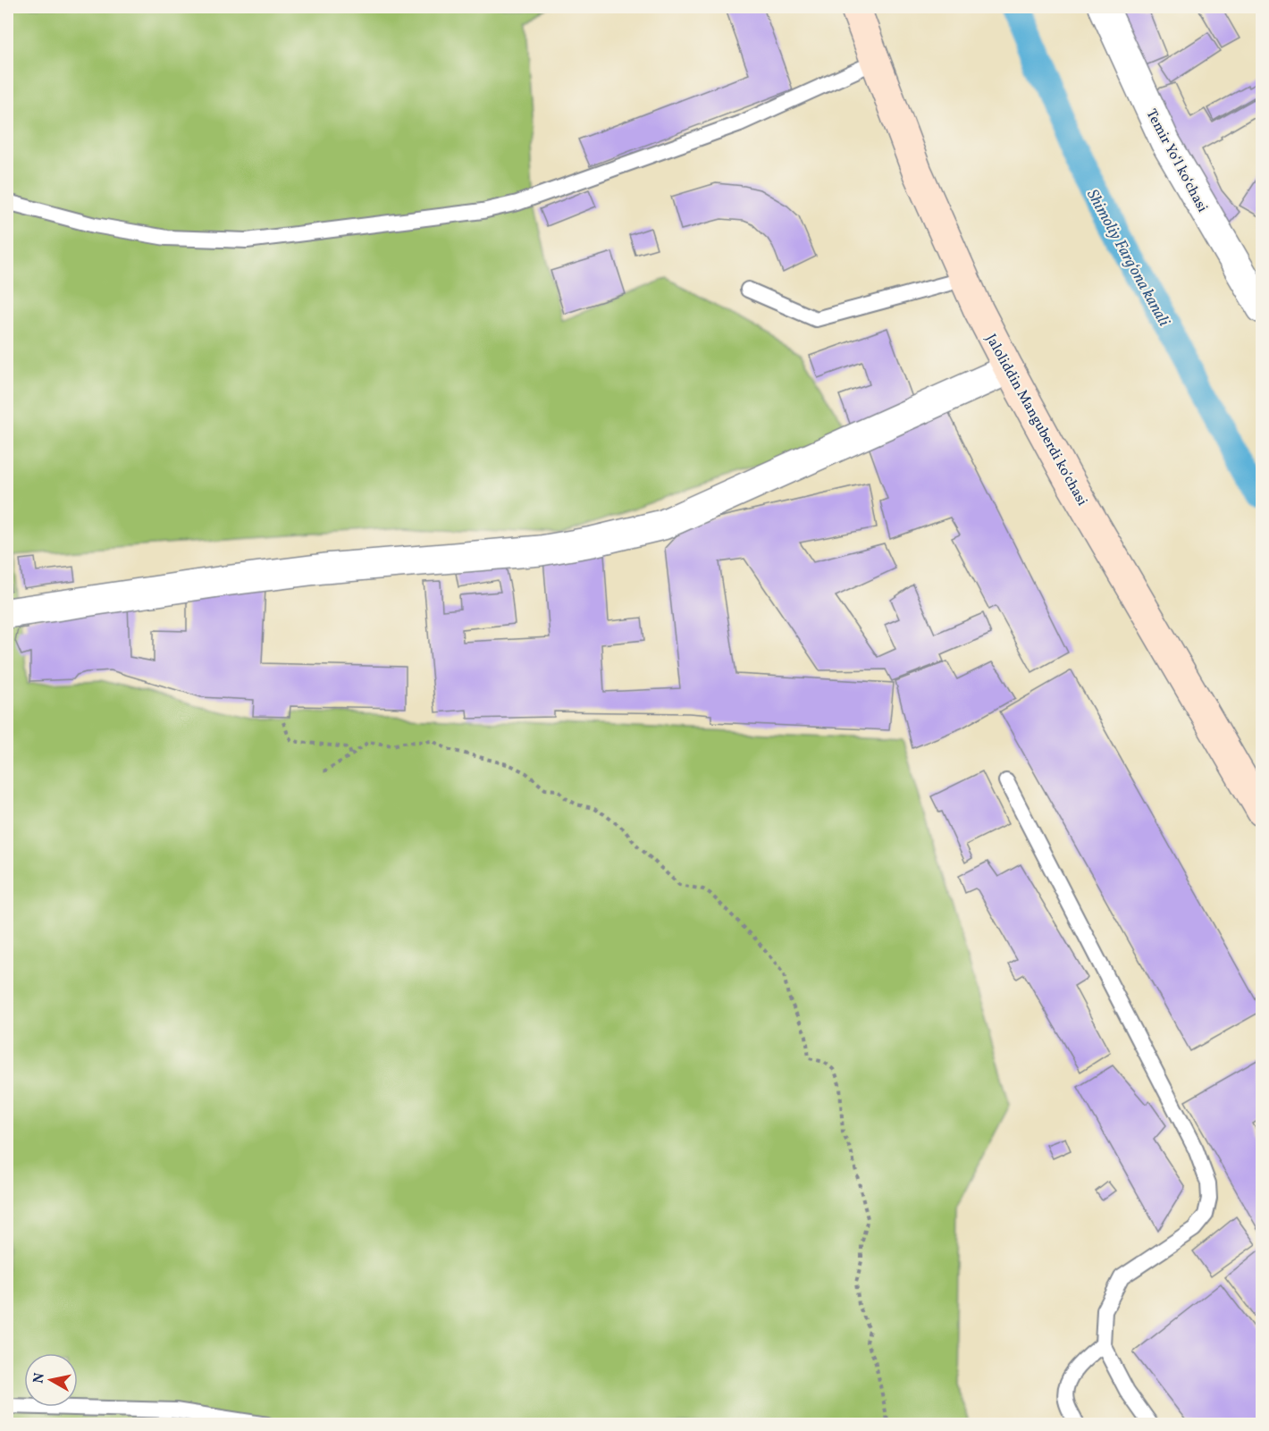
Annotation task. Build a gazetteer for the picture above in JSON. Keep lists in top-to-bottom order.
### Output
{
  "streets": {
    "main road": ["Jaloliddin Manguberdi koʻchasi"],
    "street": ["Temir Yoʻl koʻchasi"]
  },
  "water": ["Shimoliy Fargʻona kanali"],
  "north": "left"
}
